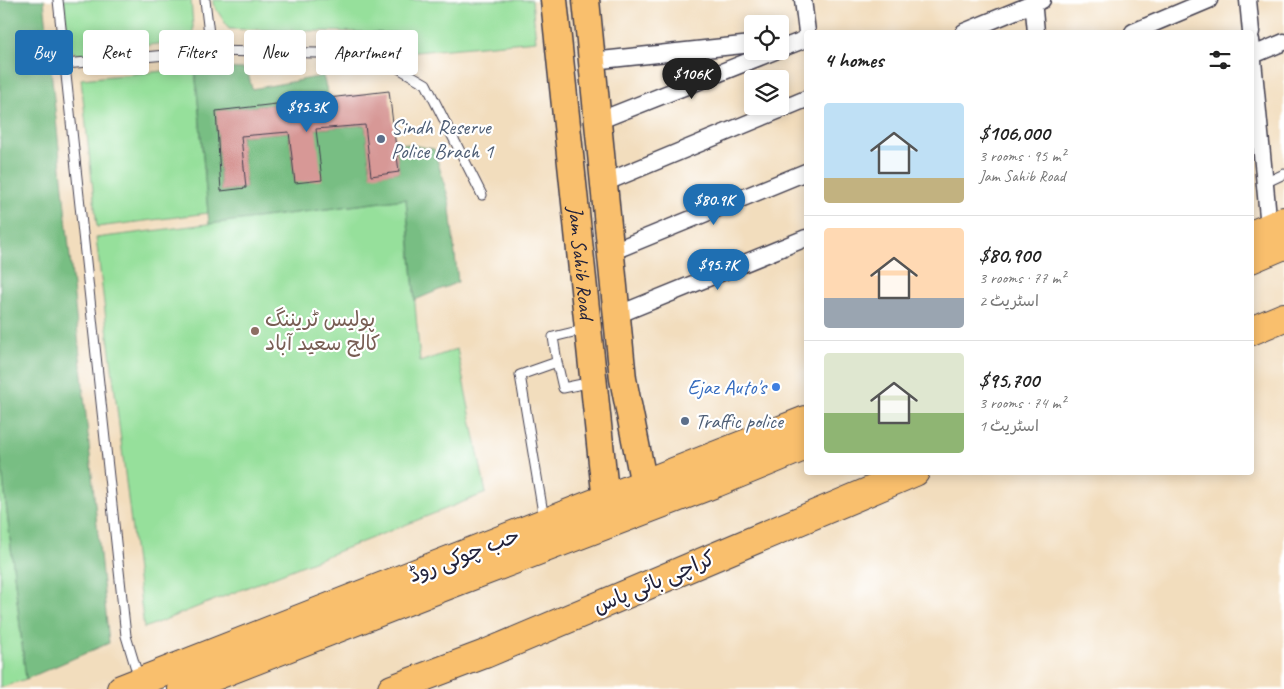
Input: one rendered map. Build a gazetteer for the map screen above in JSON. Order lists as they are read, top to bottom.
{
  "streets": {
    "highway": ["حب چوکی روڈ", "کراچی بائی پاس"],
    "main road": ["Jam Sahib Road"]
  },
  "crossings": [
    ["Jam Sahib Road", "حب چوکی روڈ"]
  ],
  "places": [
    "Sindh Reserve Police Brach 1",
    "پولیس ٹریننگ کالج سعید آباد",
    "Ejaz Auto's",
    "Traffic police"
  ],
  "page": {
    "chip": [
      "Buy",
      "Rent",
      "Filters",
      "New",
      "Apartment"
    ],
    "heading": "4 homes",
    "price": [
      "$106K",
      "$95.3K",
      "$80.9K",
      "$95.7K"
    ],
    "list": [
      {
        "name": "$106,000",
        "note": "3 rooms · 95 m² · Jam Sahib Road"
      },
      {
        "name": "$80,900",
        "note": "3 rooms · 77 m² · اسٹریٹ 2"
      },
      {
        "name": "$95,700",
        "note": "3 rooms · 74 m² · اسٹریٹ 1"
      }
    ]
  }
}
